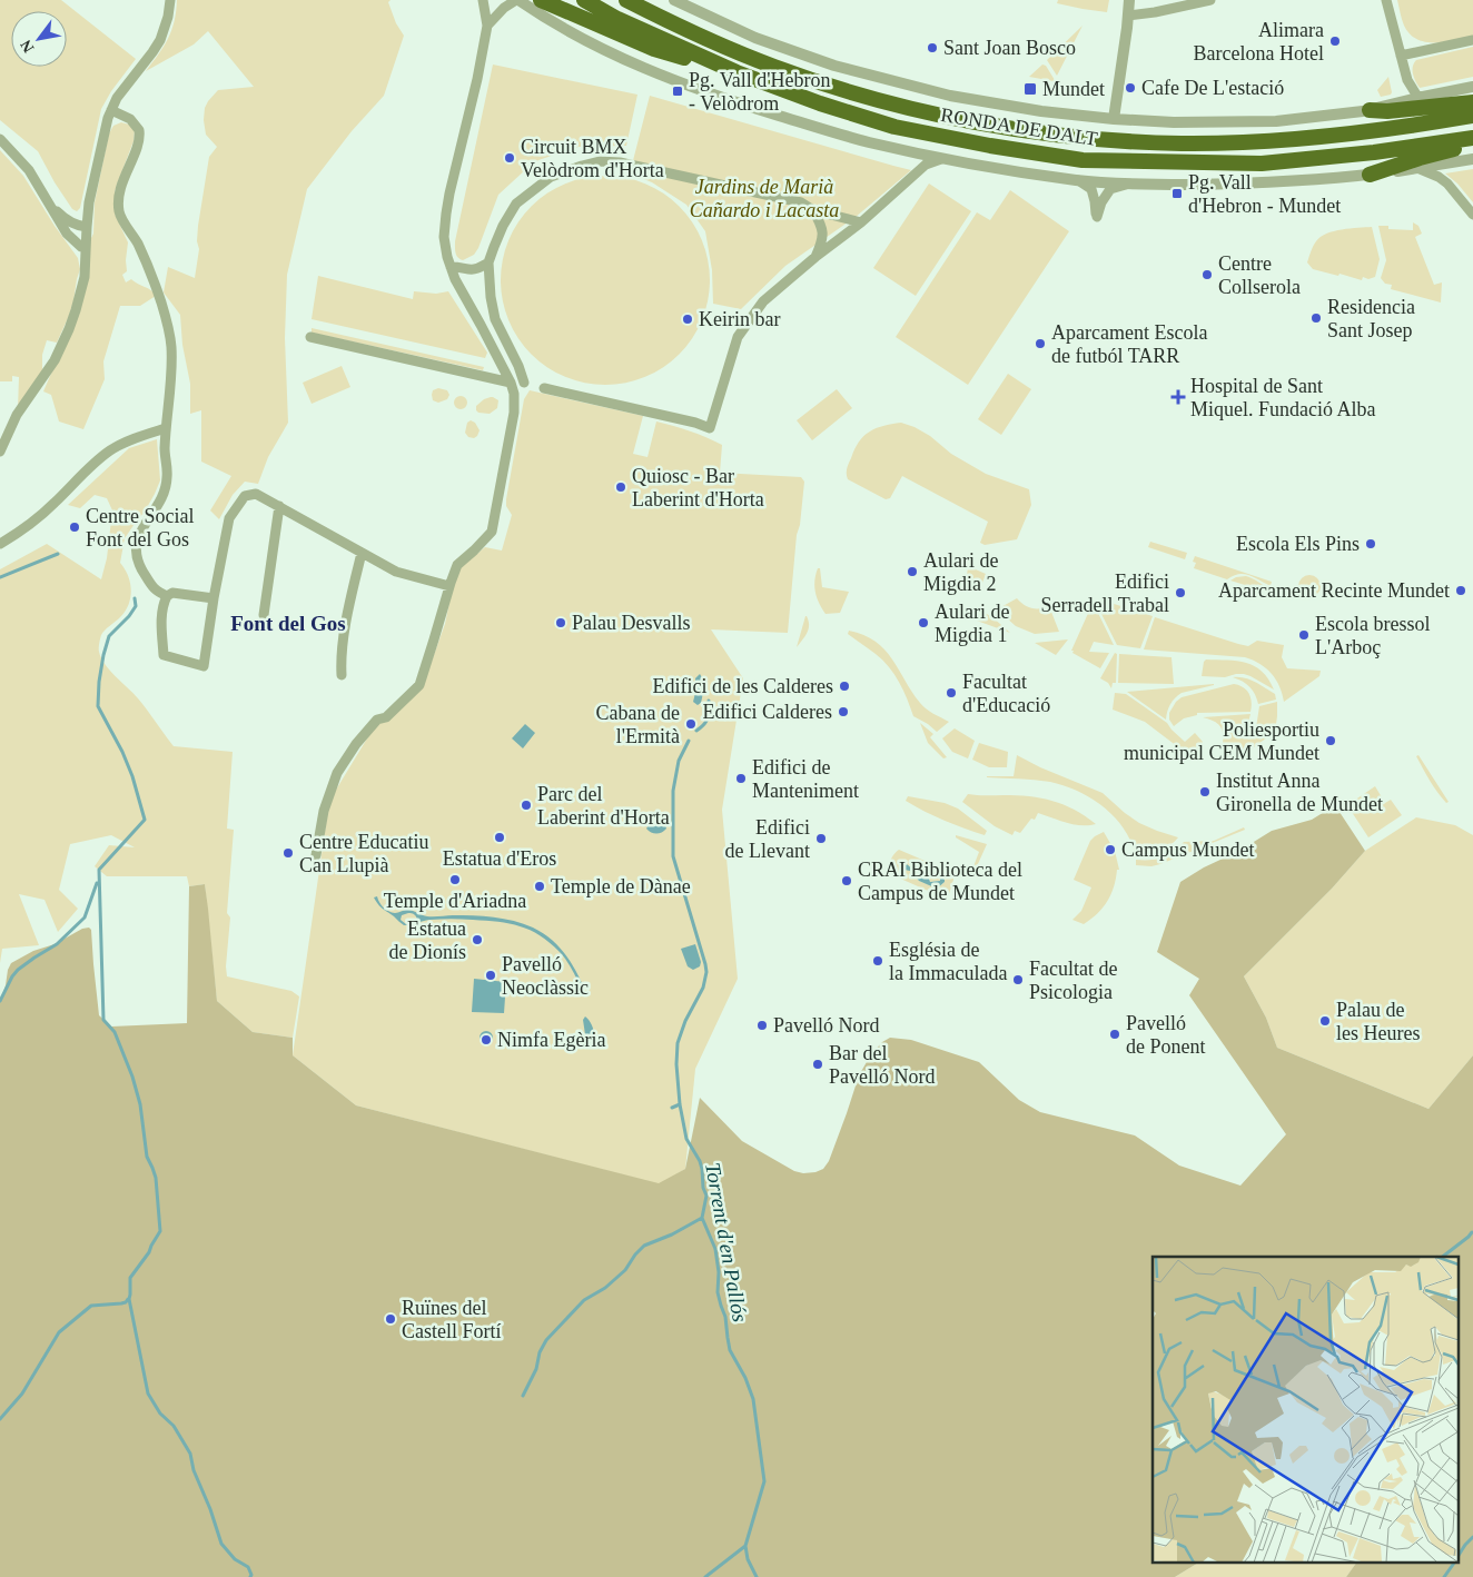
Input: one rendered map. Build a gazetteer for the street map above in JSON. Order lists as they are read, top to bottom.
{
  "streets": {
    "highway": ["RONDA DE DALT"]
  },
  "districts": ["Font del Gos"],
  "water": ["Torrent d'en Pallós"],
  "parks": ["Jardins de Marià Cañardo i Lacasta"],
  "places": {
    "other": [
      "Alimara Barcelona Hotel",
      "Sant Joan Bosco",
      "Cafe De L'estació",
      "Circuit BMX Velòdrom d'Horta",
      "Centre Collserola",
      "Residencia Sant Josep",
      "Keirin bar",
      "Aparcament Escola de futból TARR",
      "Quiosc - Bar Laberint d'Horta",
      "Centre Social Font del Gos",
      "Escola Els Pins",
      "Aulari de Migdia 2",
      "Aparcament Recinte Mundet",
      "Edifici Serradell Trabal",
      "Palau Desvalls",
      "Aulari de Migdia 1",
      "Escola bressol L'Arboç",
      "Edifici de les Calderes",
      "Facultat d'Educació",
      "Edifici Calderes",
      "Cabana de l'Ermità",
      "Poliesportiu municipal CEM Mundet",
      "Edifici de Manteniment",
      "Institut Anna Gironella de Mundet",
      "Parc del Laberint d'Horta",
      "Estatua d'Eros",
      "Edifici de Llevant",
      "Campus Mundet",
      "Centre Educatiu Can Llupià",
      "Temple d'Ariadna",
      "CRAI Biblioteca del Campus de Mundet",
      "Temple de Dànae",
      "Estatua de Dionís",
      "Església de la Immaculada",
      "Pavelló Neoclàssic",
      "Facultat de Psicologia",
      "Palau de les Heures",
      "Pavelló Nord",
      "Pavelló de Ponent",
      "Nimfa Egèria",
      "Bar del Pavelló Nord",
      "Ruïnes del Castell Fortí"
    ],
    "transit": ["Mundet", "Pg. Vall d'Hebron - Velòdrom", "Pg. Vall d'Hebron - Mundet"],
    "health": ["Hospital de Sant Miquel. Fundació Alba"]
  },
  "north": "bottom left"
}
